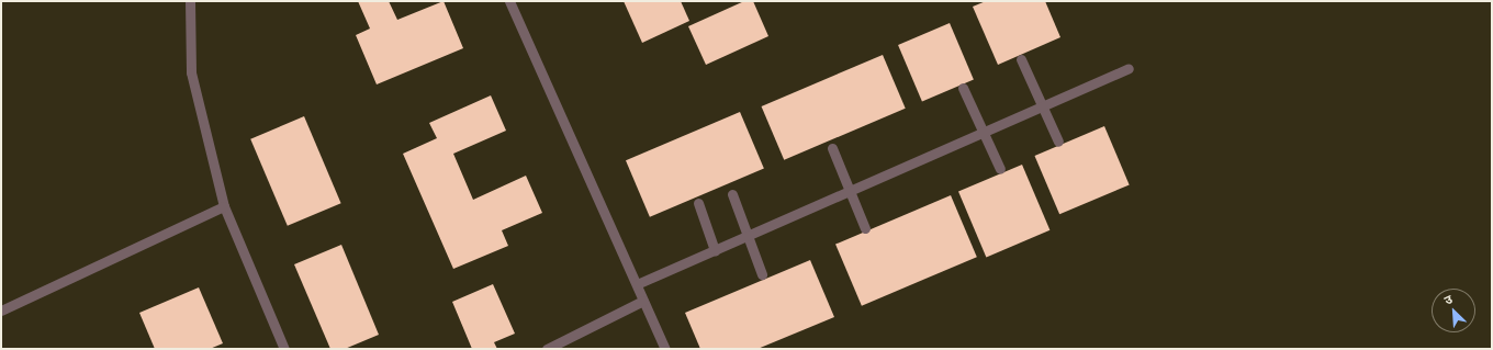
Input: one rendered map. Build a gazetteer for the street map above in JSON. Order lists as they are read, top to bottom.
{
  "north": "top left"
}
